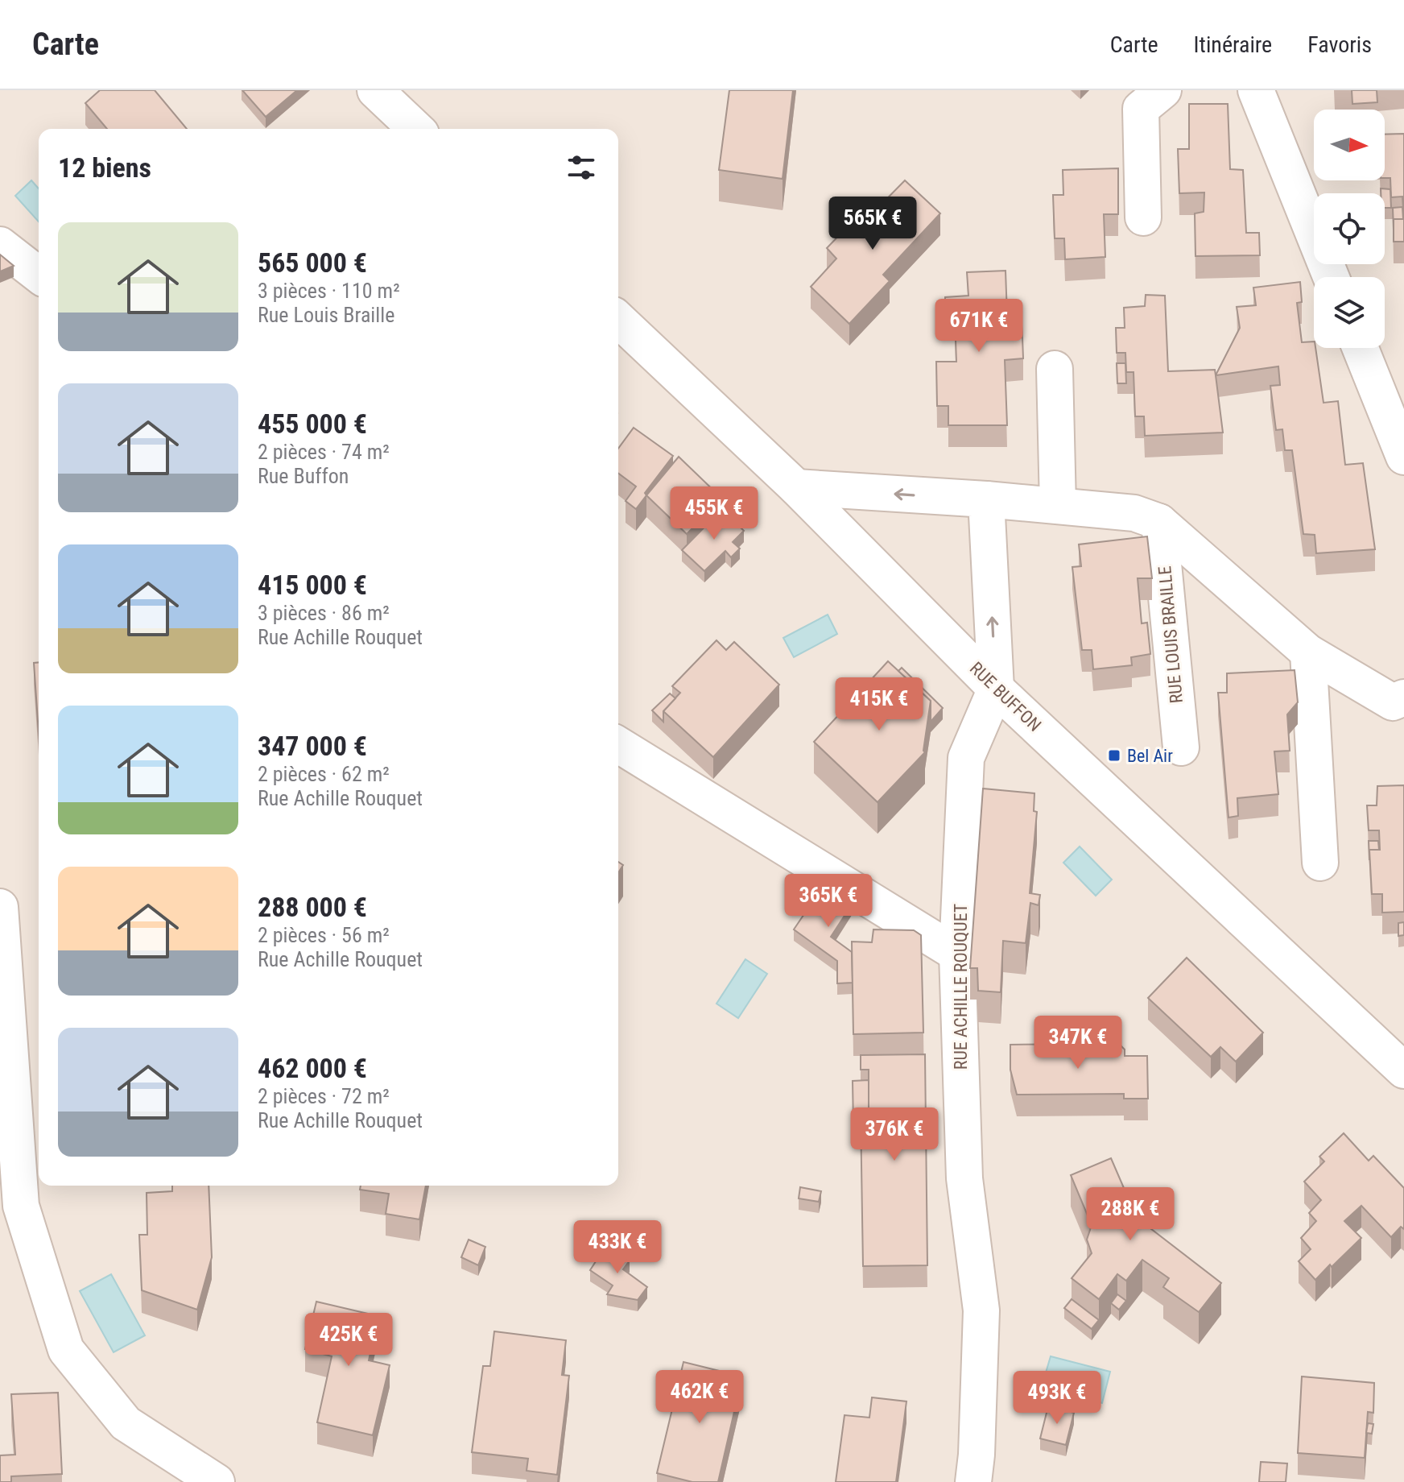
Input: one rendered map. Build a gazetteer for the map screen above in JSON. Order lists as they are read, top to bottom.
{
  "streets": {
    "street": ["RUE LOUIS BRAILLE", "RUE BUFFON", "RUE ACHILLE ROUQUET"]
  },
  "crossings": [
    ["RUE LOUIS BRAILLE", "RUE BUFFON"],
    ["RUE BUFFON", "RUE ACHILLE ROUQUET"]
  ],
  "places": {
    "transit": ["Bel Air"]
  },
  "north": "right",
  "page": {
    "header": "Carte",
    "nav": ["Carte", "Itinéraire", "Favoris"],
    "heading": "12 biens",
    "price": [
      "565K €",
      "671K €",
      "455K €",
      "415K €",
      "365K €",
      "347K €",
      "376K €",
      "288K €",
      "433K €",
      "425K €",
      "462K €",
      "493K €"
    ],
    "list": [
      {
        "name": "565 000 €",
        "note": "3 pièces · 110 m² · Rue Louis Braille"
      },
      {
        "name": "455 000 €",
        "note": "2 pièces · 74 m² · Rue Buffon"
      },
      {
        "name": "415 000 €",
        "note": "3 pièces · 86 m² · Rue Achille Rouquet"
      },
      {
        "name": "347 000 €",
        "note": "2 pièces · 62 m² · Rue Achille Rouquet"
      },
      {
        "name": "288 000 €",
        "note": "2 pièces · 56 m² · Rue Achille Rouquet"
      },
      {
        "name": "462 000 €",
        "note": "2 pièces · 72 m² · Rue Achille Rouquet"
      }
    ]
  }
}
